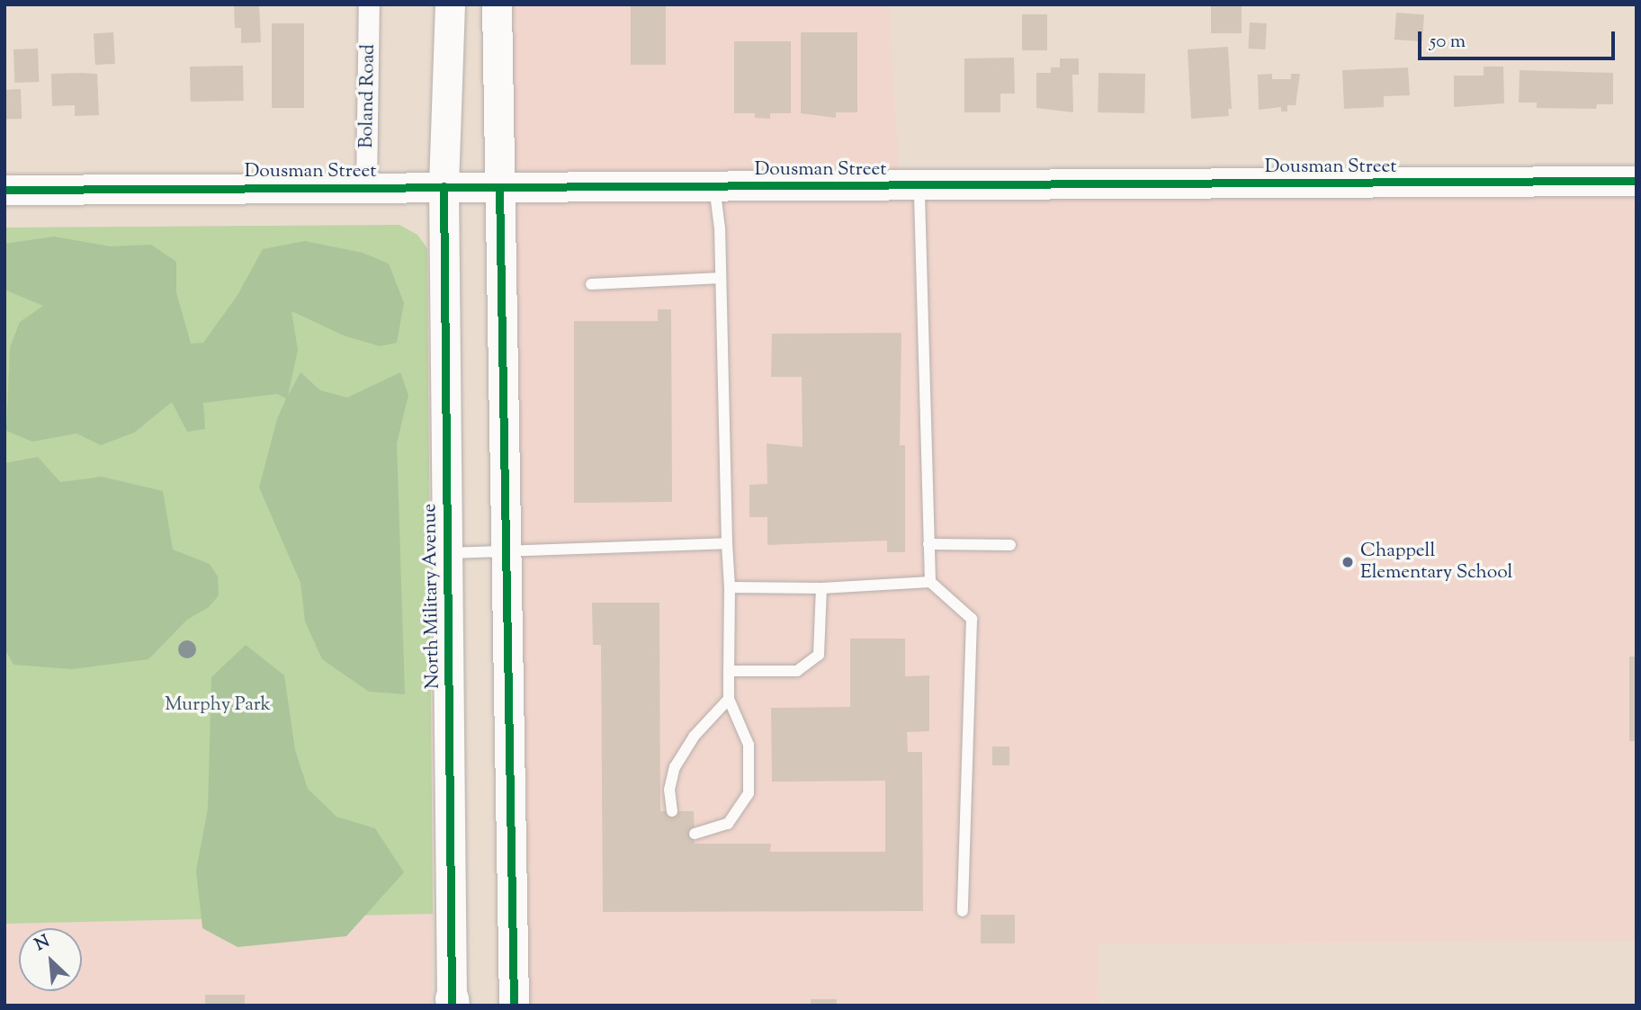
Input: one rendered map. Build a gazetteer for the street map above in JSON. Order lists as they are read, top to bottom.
{
  "streets": {
    "main road": ["Dousman Street", "North Military Avenue"],
    "street": ["Boland Road"]
  },
  "crossings": [
    ["Boland Road", "Dousman Street"],
    ["Dousman Street", "North Military Avenue"]
  ],
  "parks": ["Murphy Park"],
  "places": ["Chappell Elementary School"],
  "scale_bar": "50 m",
  "north": "top left"
}
